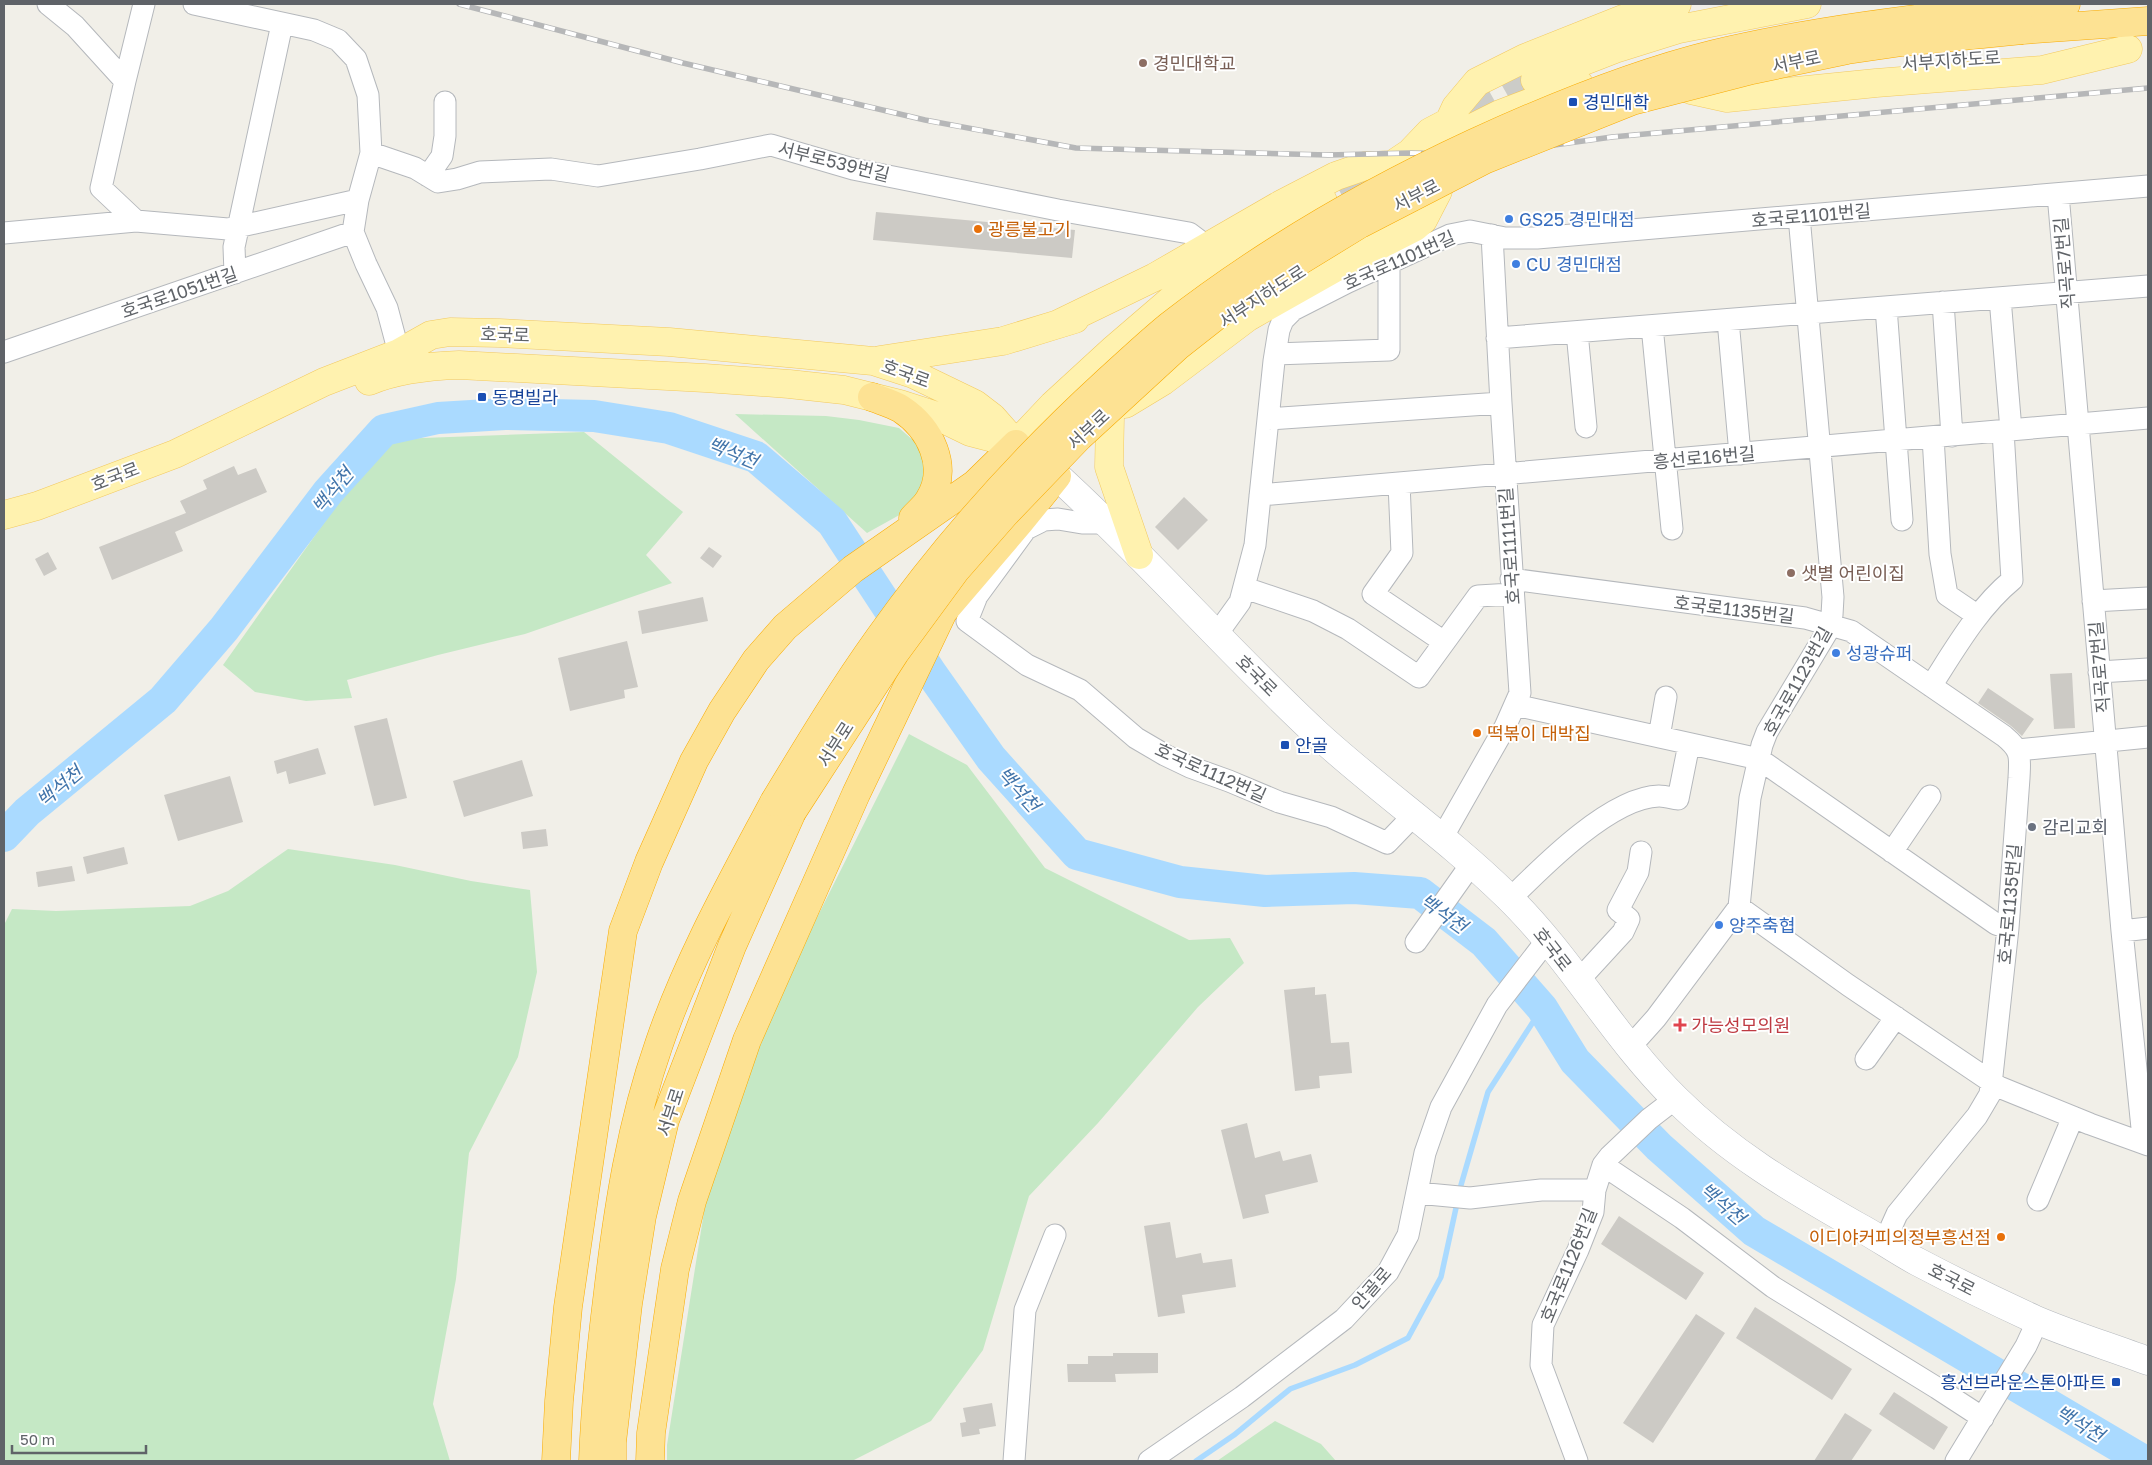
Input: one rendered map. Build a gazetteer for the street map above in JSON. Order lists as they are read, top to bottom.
{
  "streets": {
    "highway": ["서부로"],
    "main road": ["서부지하도로", "호국로"],
    "street": [
      "서부로539번길",
      "호국로1101번길",
      "직곡로7번길",
      "호국로1051번길",
      "흥선로16번길",
      "호국로1111번길",
      "호국로1135번길",
      "호국로1123번길",
      "호국로1112번길",
      "호국로1126번길",
      "안골로"
    ]
  },
  "crossings": [
    ["서부로", "호국로"],
    ["호국로1101번길", "직곡로7번길"],
    ["호국로1101번길", "호국로"],
    ["호국로1101번길", "흥선로16번길"],
    ["호국로1101번길", "호국로1111번길"],
    ["호국로1101번길", "호국로1123번길"],
    ["직곡로7번길", "흥선로16번길"],
    ["호국로", "호국로1111번길"],
    ["호국로", "호국로1135번길"],
    ["호국로", "호국로1112번길"],
    ["호국로", "안골로"],
    ["흥선로16번길", "호국로1111번길"],
    ["흥선로16번길", "호국로1123번길"],
    ["호국로1111번길", "호국로1135번길"],
    ["호국로1135번길", "호국로1123번길"]
  ],
  "water": ["백석천"],
  "places": {
    "other": [
      "경민대학교",
      "GS25 경민대점",
      "광릉불고기",
      "CU 경민대점",
      "샛별 어린이집",
      "성광슈퍼",
      "떡볶이 대박집",
      "감리교회",
      "양주축협",
      "이디야커피의정부흥선점"
    ],
    "transit": [
      "경민대학",
      "동명빌라",
      "안골",
      "흥선브라운스톤아파트"
    ],
    "health": ["가능성모의원"]
  },
  "scale_bar": "50 m"
}
